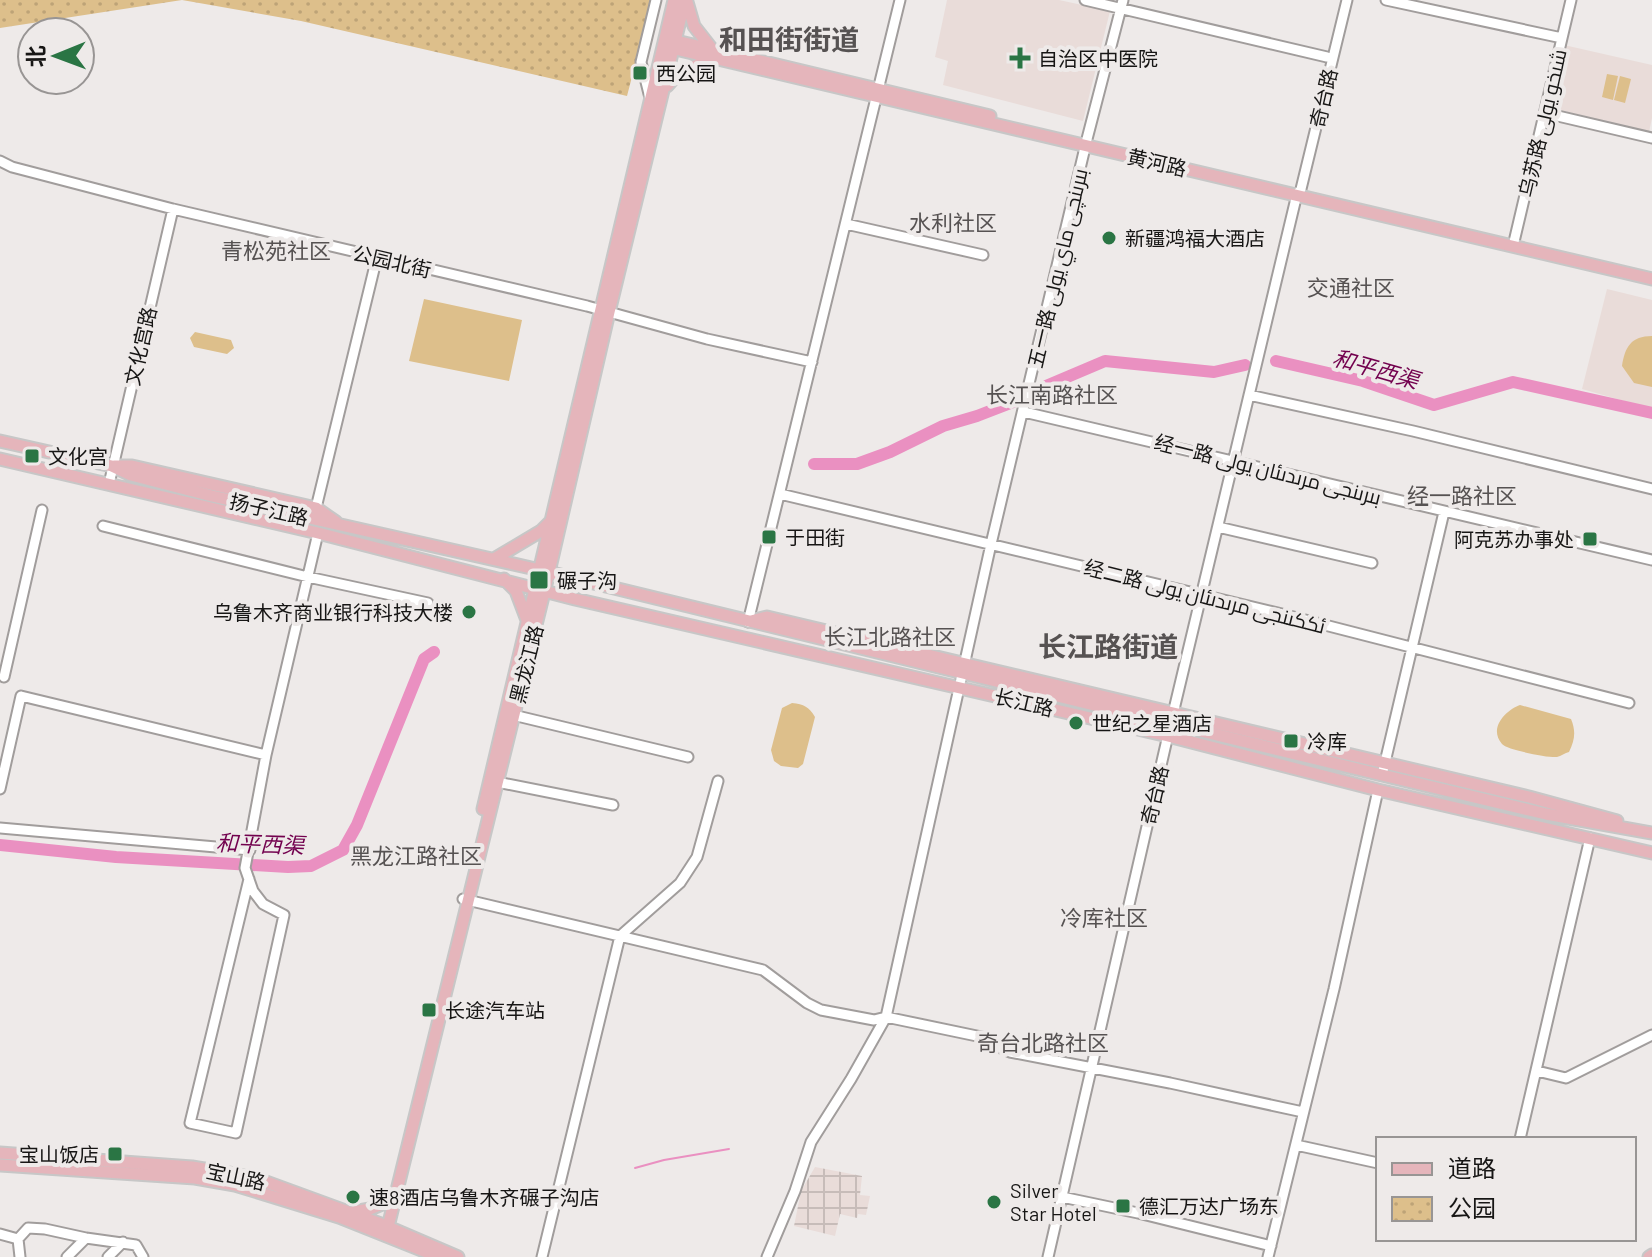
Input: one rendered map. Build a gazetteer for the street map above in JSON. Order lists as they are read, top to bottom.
{
  "streets": {
    "main road": [
      "黄河路",
      "扬子江路",
      "黑龙江路",
      "长江路",
      "宝山路"
    ],
    "street": [
      "奇台路",
      "乌苏路 شىخو يولى",
      "公园北街",
      "五一路 بىرىنچى ماي يولى",
      "文化宫路",
      "经一路 بىرىنجى مرىدىئان يولى",
      "经二路 ئككىنجى مرىدىئان يولى"
    ]
  },
  "crossings": [
    ["奇台路", "黄河路"],
    ["奇台路", "经一路 بىرىنجى مرىدىئان يولى"],
    ["奇台路", "经二路 ئككىنجى مرىدىئان يولى"],
    ["奇台路", "长江路"],
    ["乌苏路 شىخو يولى", "黄河路"],
    ["黄河路", "五一路 بىرىنچى ماي يولى"],
    ["黄河路", "黑龙江路"],
    ["公园北街", "文化宫路"],
    ["公园北街", "黑龙江路"],
    ["五一路 بىرىنچى ماي يولى", "经一路 بىرىنجى مرىدىئان يولى"],
    ["五一路 بىرىنچى ماي يولى", "经二路 ئككىنجى مرىدىئان يولى"],
    ["五一路 بىرىنچى ماي يولى", "长江路"],
    ["文化宫路", "扬子江路"],
    ["扬子江路", "黑龙江路"],
    ["扬子江路", "长江路"],
    ["黑龙江路", "长江路"],
    ["黑龙江路", "宝山路"]
  ],
  "districts": [
    "和田街街道",
    "水利社区",
    "青松苑社区",
    "交通社区",
    "长江南路社区",
    "经一路社区",
    "长江北路社区",
    "长江路街道",
    "黑龙江路社区",
    "冷库社区",
    "奇台北路社区"
  ],
  "water": ["和平西渠"],
  "places": {
    "health": ["自治区中医院"],
    "transit": [
      "西公园",
      "文化宫",
      "于田街",
      "阿克苏办事处",
      "碾子沟",
      "冷库",
      "长途汽车站",
      "宝山饭店",
      "德汇万达广场东"
    ],
    "other": [
      "新疆鸿福大酒店",
      "乌鲁木齐商业银行科技大楼",
      "世纪之星酒店",
      "速8酒店乌鲁木齐碾子沟店",
      "Silver Star Hotel"
    ]
  },
  "legend": ["道路", "公园"],
  "north": "left"
}
